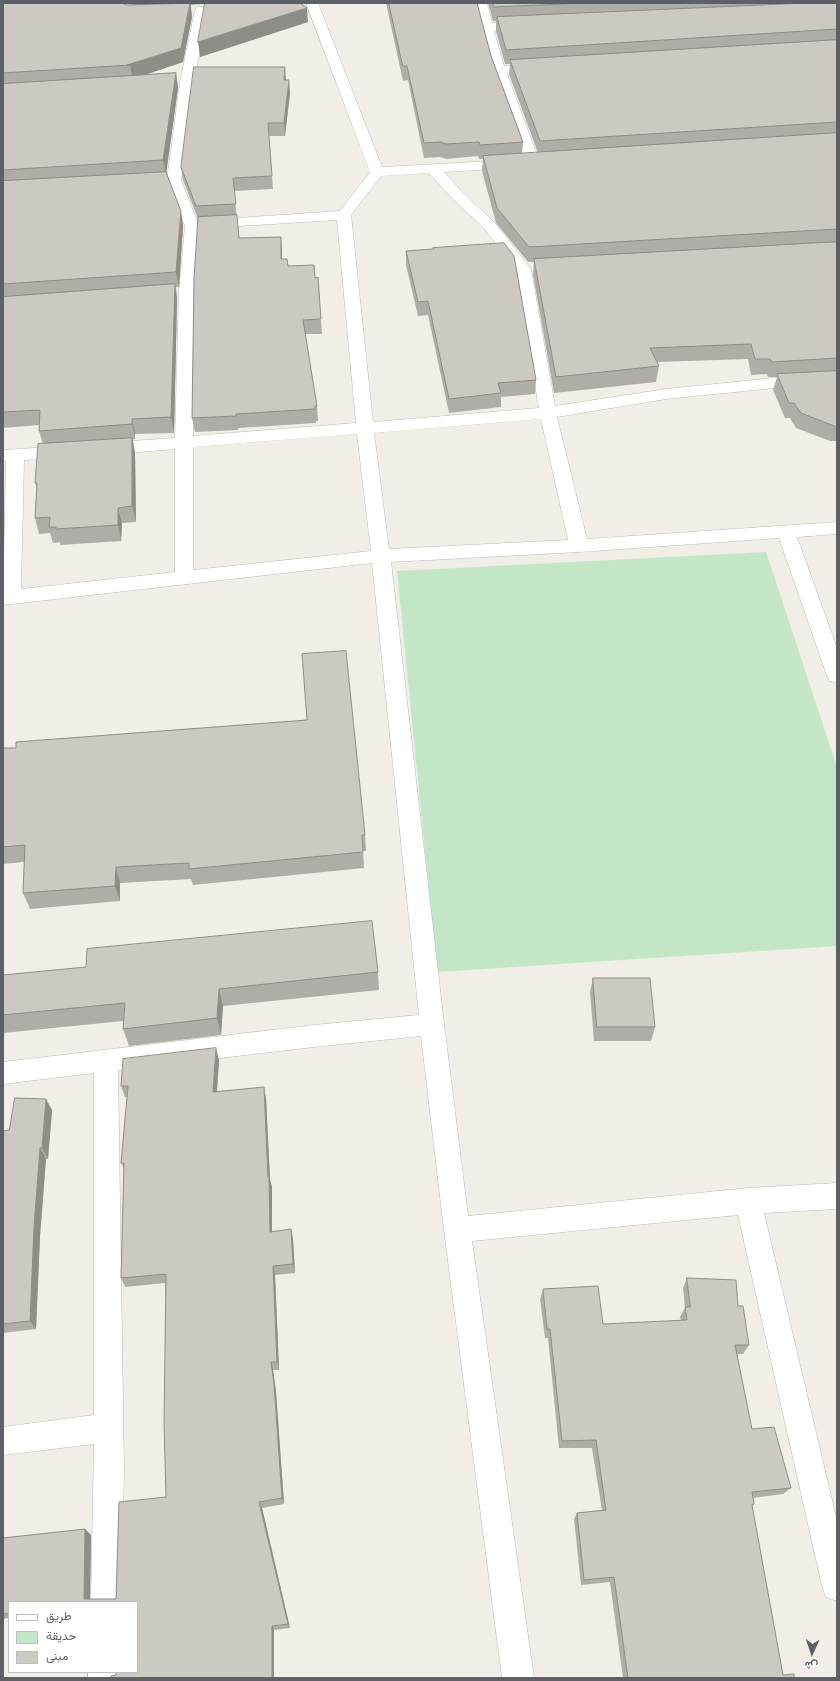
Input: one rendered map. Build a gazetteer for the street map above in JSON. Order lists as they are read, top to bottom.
{
  "legend": ["طريق", "حديقة", "مبنى"],
  "north": "bottom"
}
